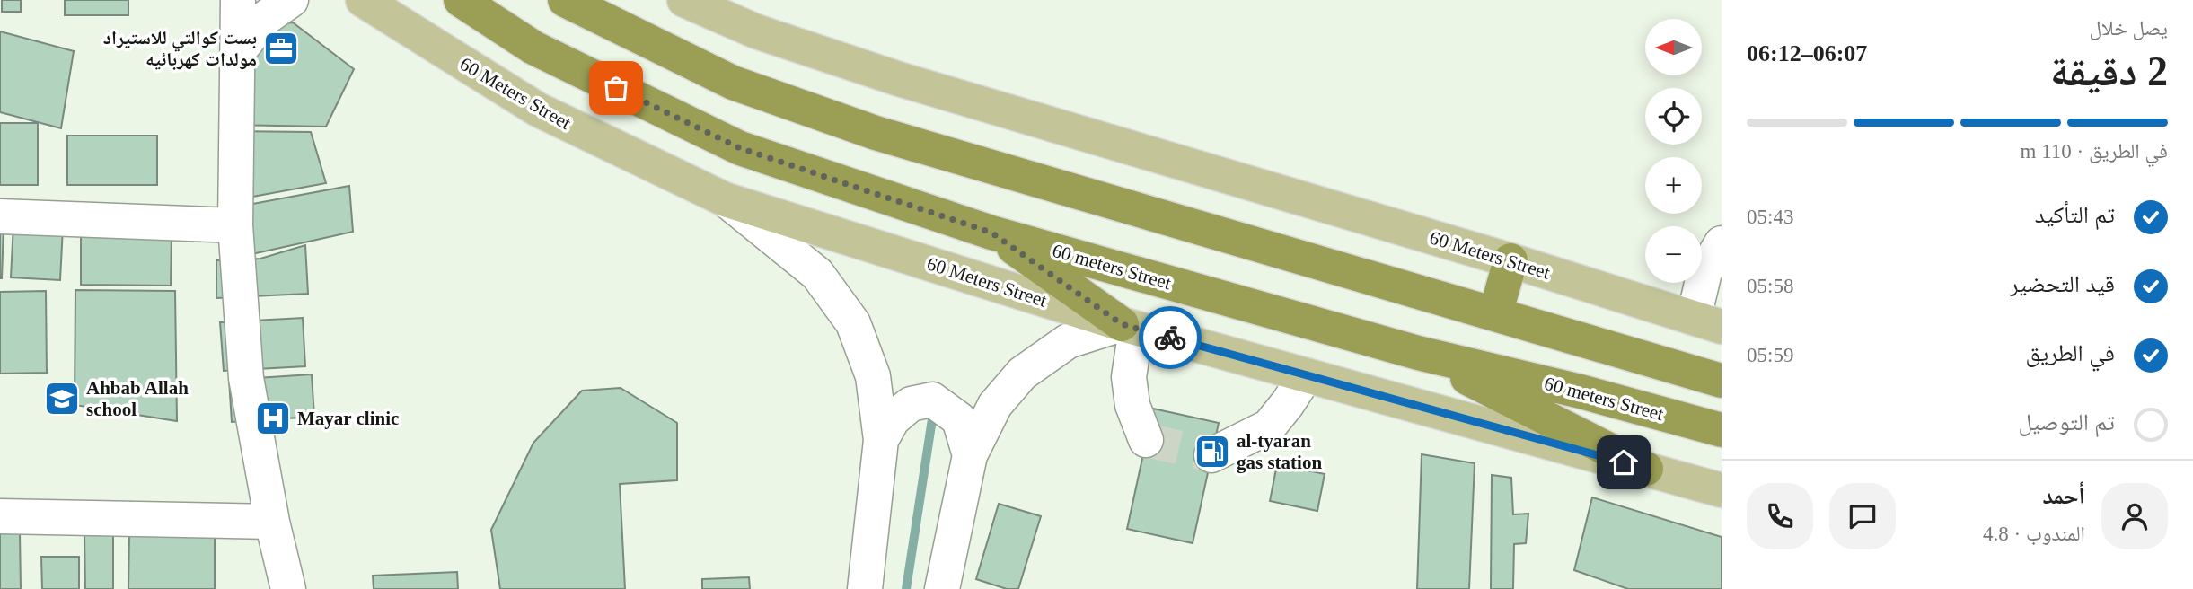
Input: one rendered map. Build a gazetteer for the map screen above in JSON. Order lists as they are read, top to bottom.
{
  "streets": {
    "highway": ["60 meters Street"],
    "main road": ["60 Meters Street"]
  },
  "places": {
    "office": ["بست كوالتي للاستيراد مولدات كهربائيه"],
    "school or university": ["Ahbab Allah school"],
    "hospital": ["Mayar clinic"],
    "fuel station": ["al-tyaran gas station"]
  },
  "north": "left",
  "page": {
    "heading": ["2 دقيقة", "يصل خلال", "06:07–06:12"],
    "panel": ["أحمد", "المندوب · 4.8"],
    "map_buttons": ["+", "−"],
    "bar": "في الطريق · 110 m",
    "list": [
      ["تم التأكيد", "05:43"],
      ["قيد التحضير", "05:58"],
      ["في الطريق", "05:59"],
      "تم التوصيل"
    ]
  }
}
